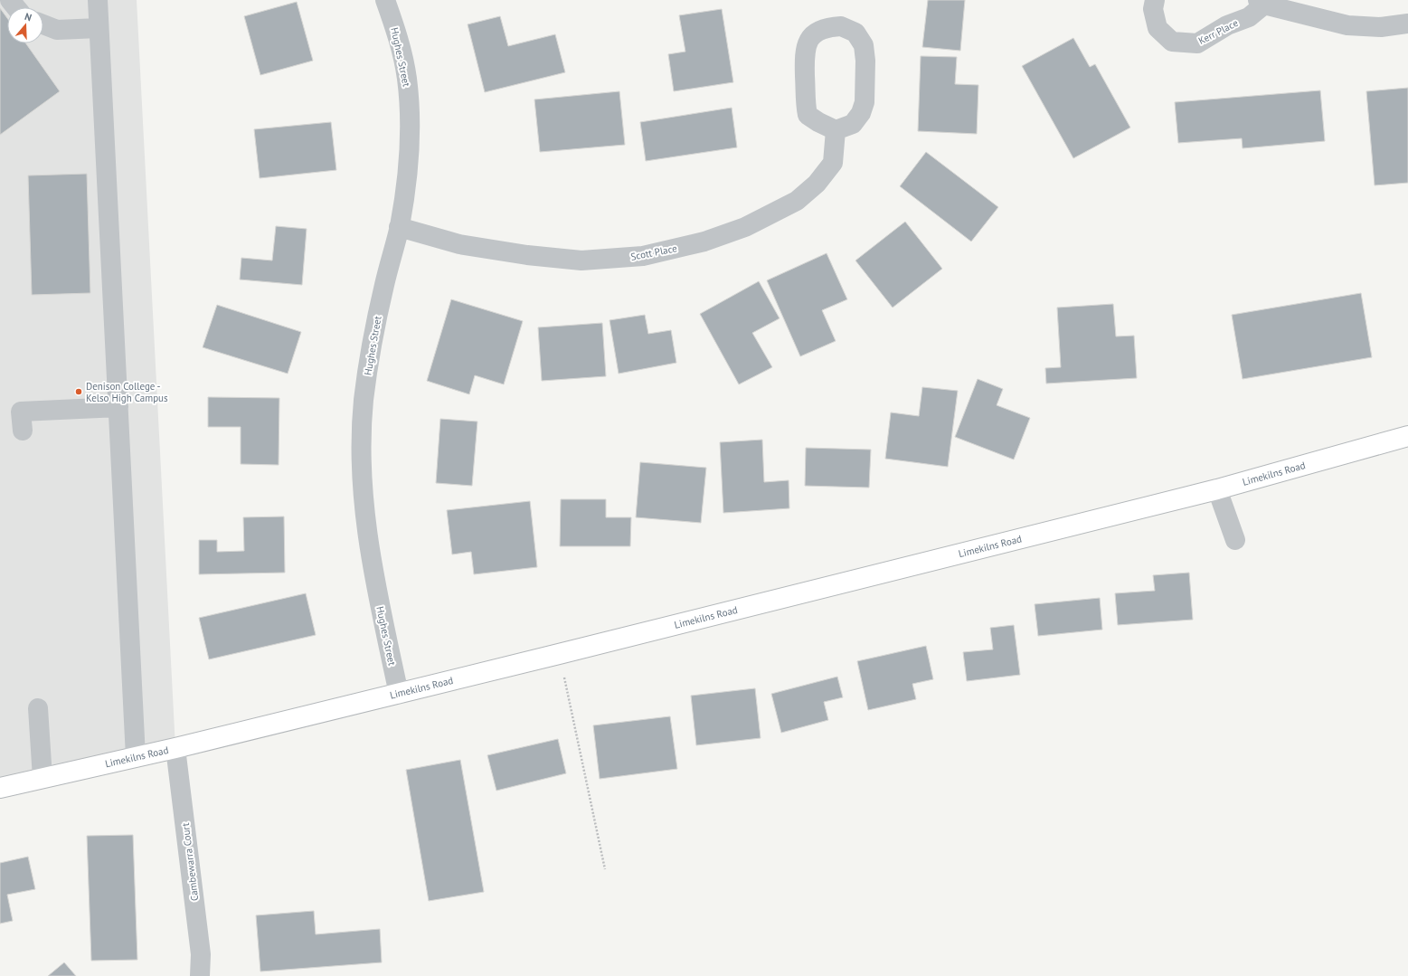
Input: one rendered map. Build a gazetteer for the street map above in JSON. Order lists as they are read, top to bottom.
{
  "streets": {
    "main road": ["Limekilns Road"],
    "street": [
      "Kerr Place",
      "Hughes Street",
      "Scott Place",
      "Cambewarra Court"
    ]
  },
  "crossings": [
    ["Hughes Street", "Scott Place"],
    ["Hughes Street", "Limekilns Road"],
    ["Limekilns Road", "Cambewarra Court"]
  ],
  "places": ["Denison College - Kelso High Campus"],
  "north": "top"
}
